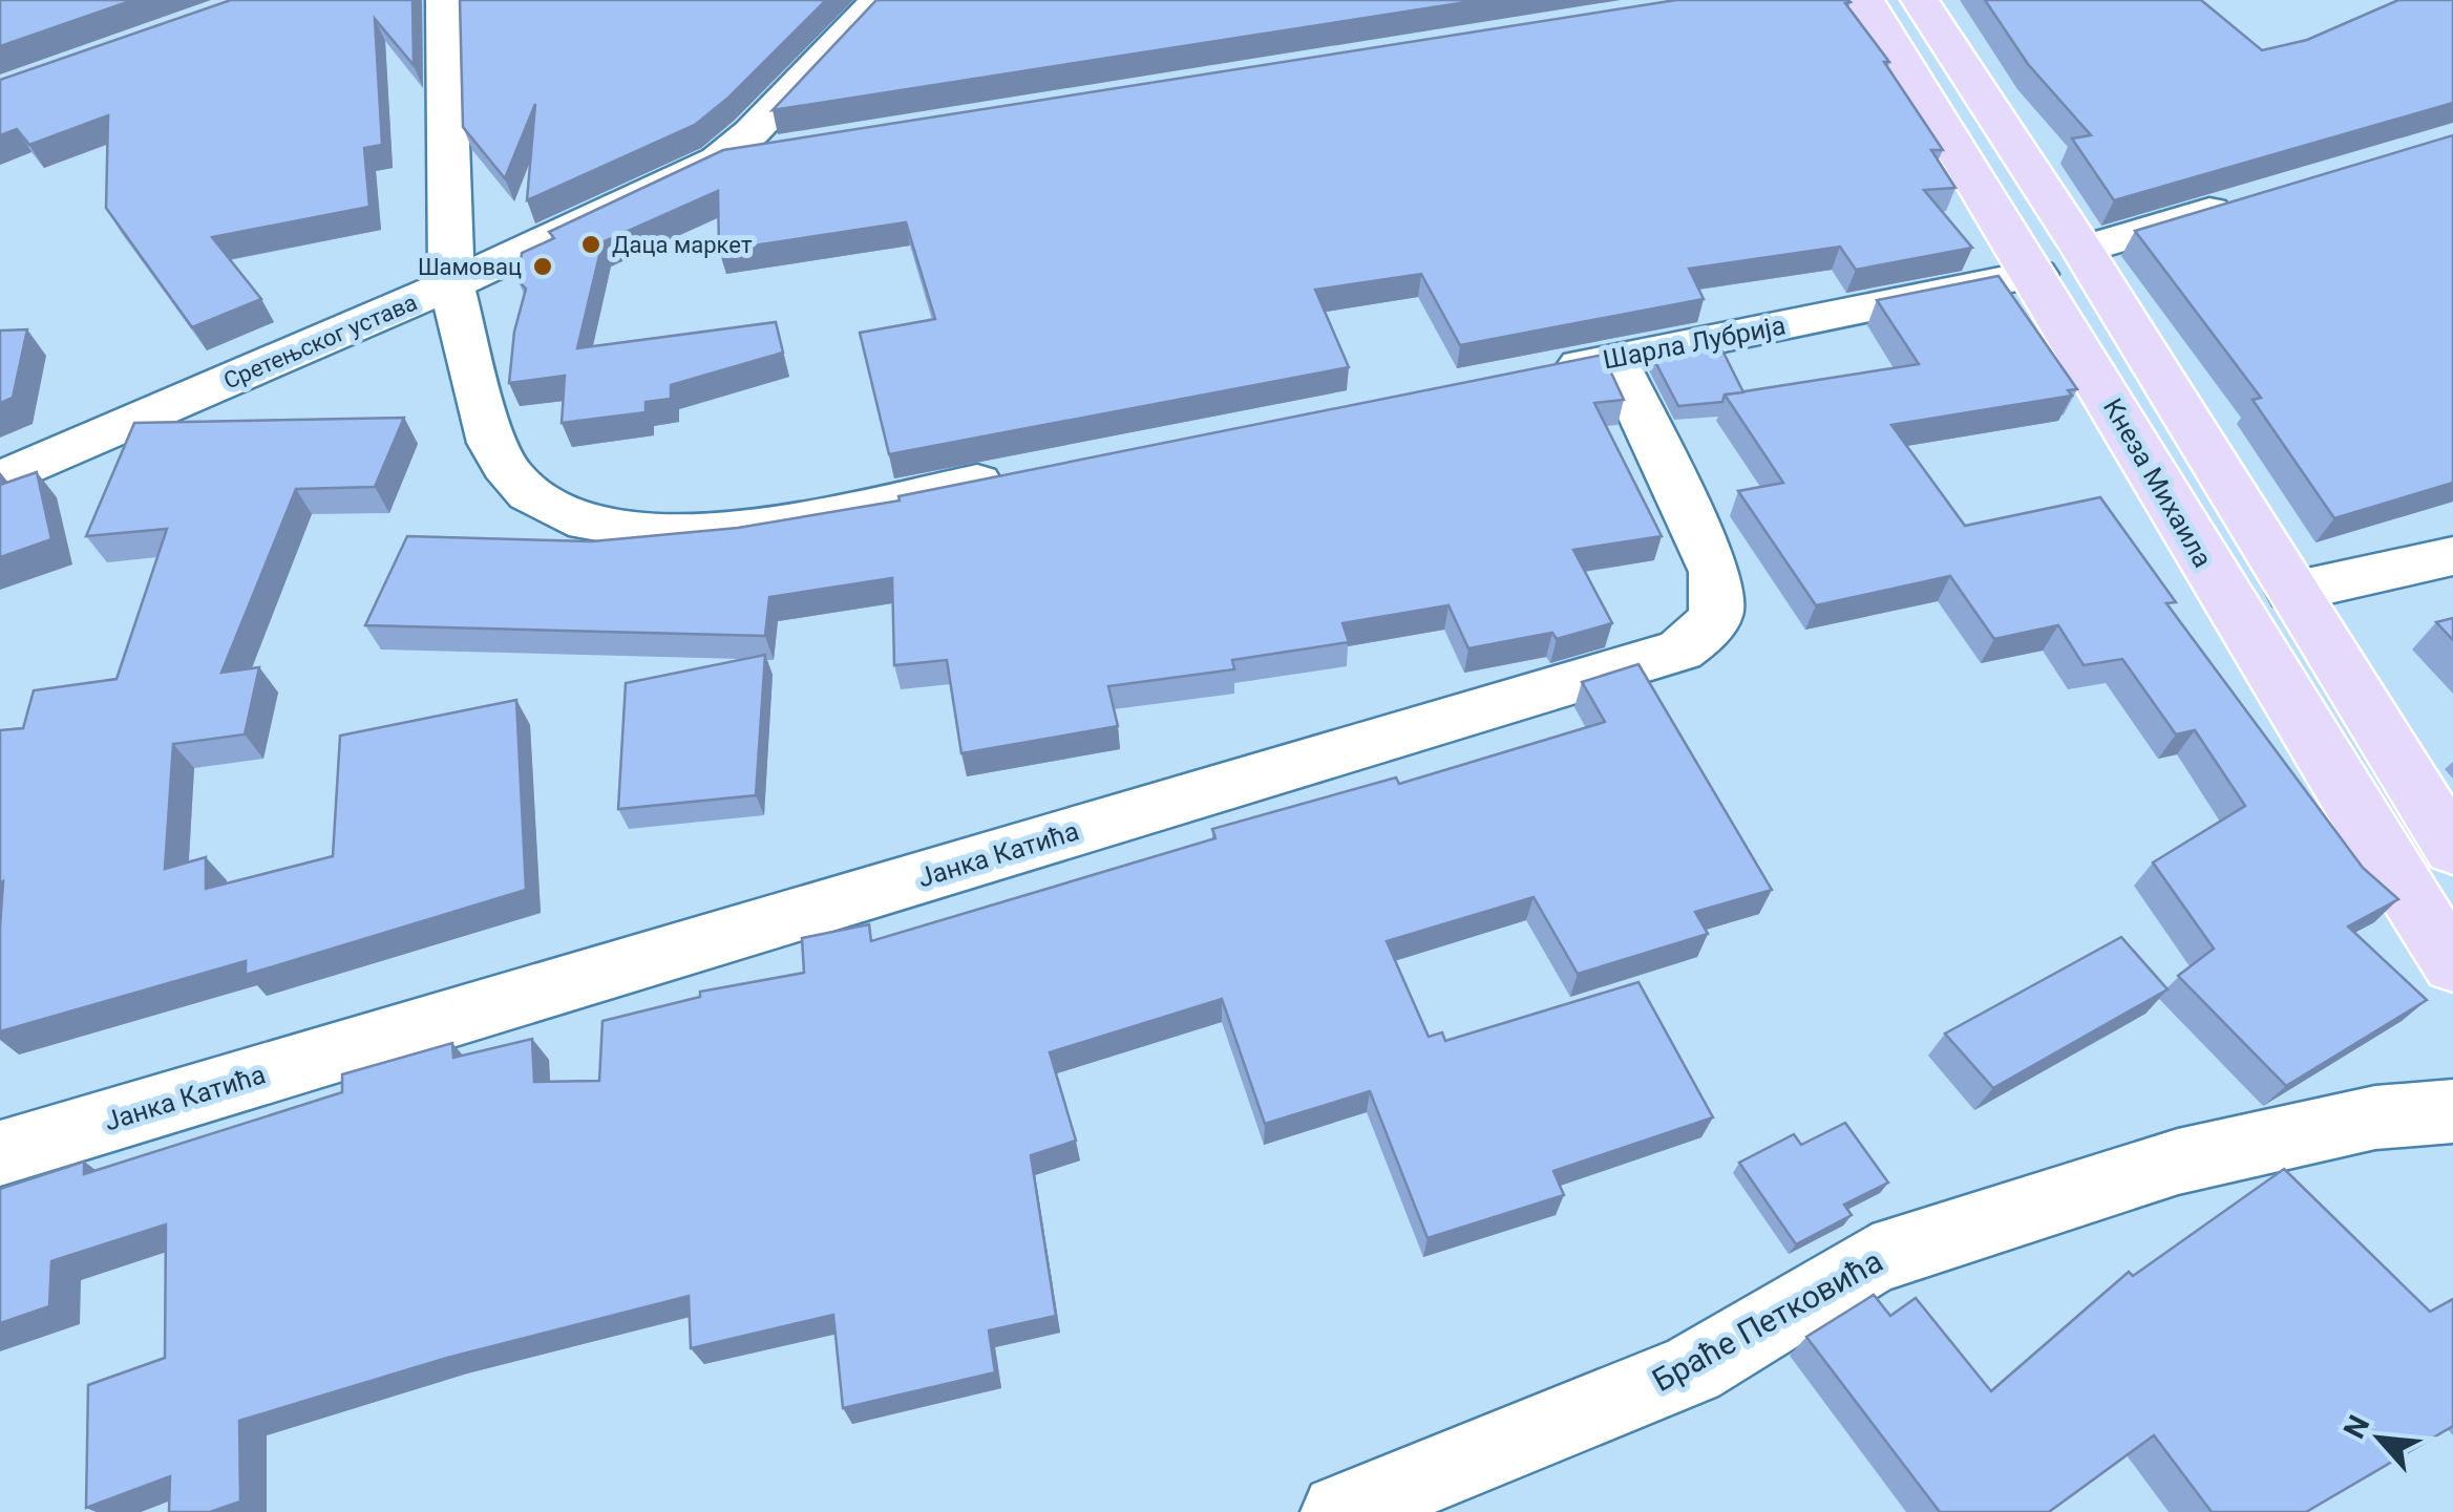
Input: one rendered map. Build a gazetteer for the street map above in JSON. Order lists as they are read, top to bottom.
{
  "streets": {
    "main road": ["Кнеза Михаила"],
    "street": [
      "Сретењског устава",
      "Шарла Лубрија",
      "Јанка Катића",
      "Браће Петковића"
    ]
  },
  "crossings": [
    ["Шарла Лубрија", "Кнеза Михаила"],
    ["Шарла Лубрија", "Јанка Катића"]
  ],
  "places": ["Даца маркет", "Шамовац"],
  "north": "top left"
}
